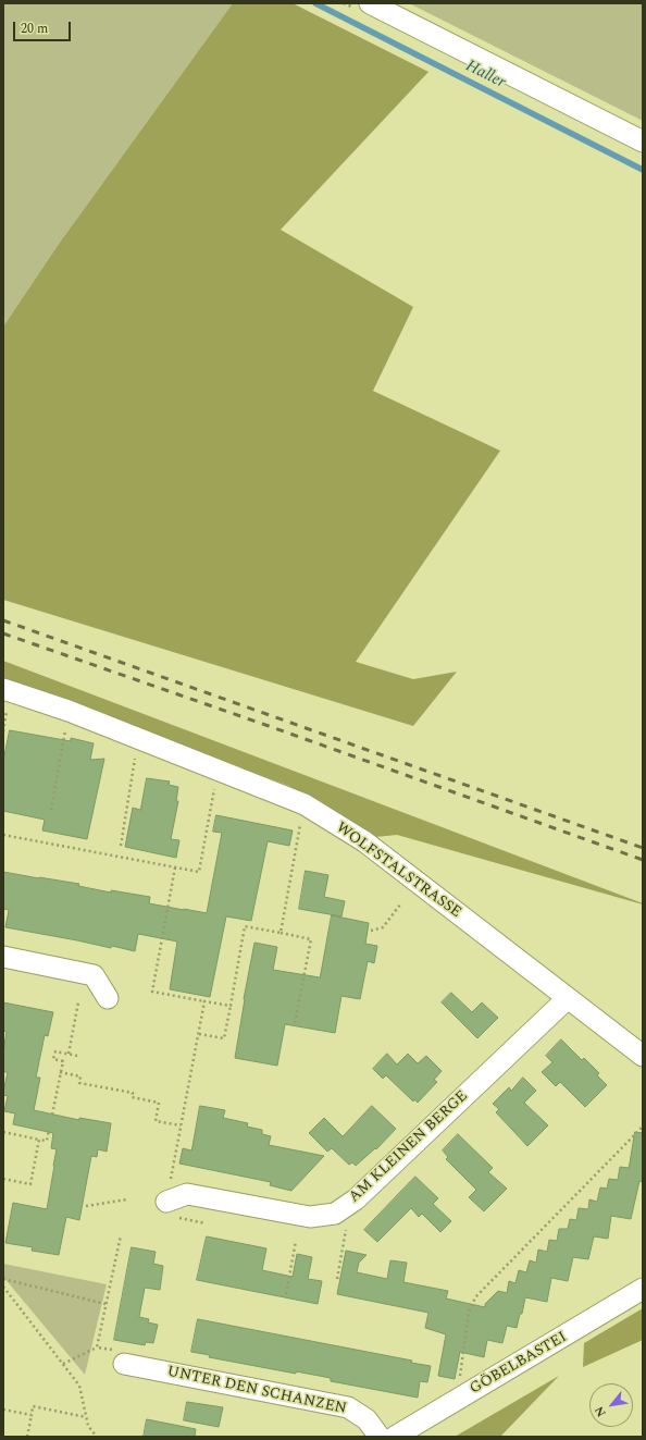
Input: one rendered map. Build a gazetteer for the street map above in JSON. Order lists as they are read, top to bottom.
{
  "streets": {
    "street": [
      "WOLFSTALSTRASSE",
      "AM KLEINEN BERGE",
      "GÖBELBASTEI",
      "UNTER DEN SCHANZEN"
    ]
  },
  "crossings": [
    ["WOLFSTALSTRASSE", "AM KLEINEN BERGE"]
  ],
  "water": ["Haller"],
  "scale_bar": "20 m",
  "north": "bottom left"
}
